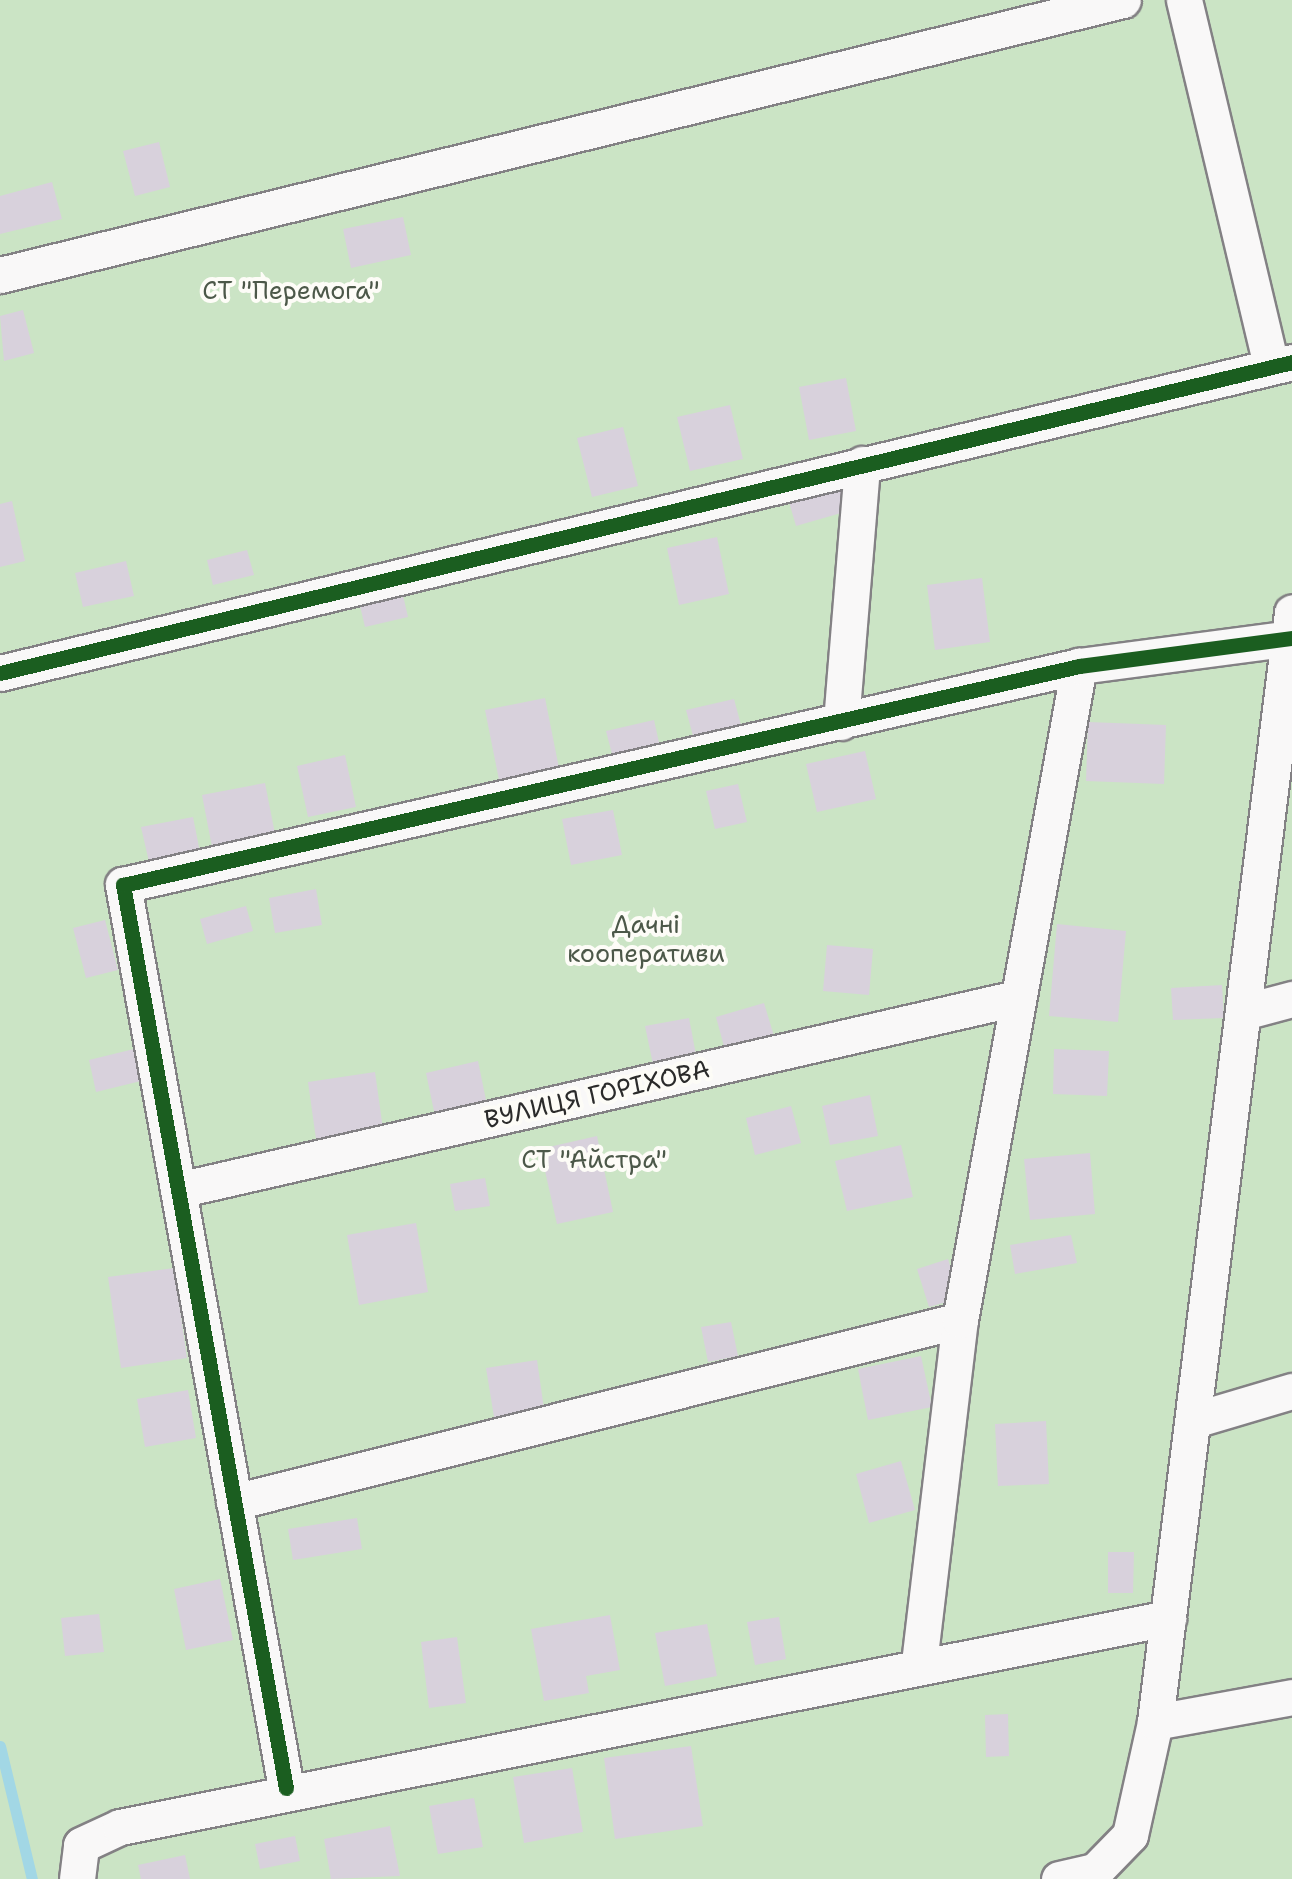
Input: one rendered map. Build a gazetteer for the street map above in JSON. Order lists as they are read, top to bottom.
{
  "streets": {
    "street": ["ВУЛИЦЯ ГОРІХОВА"]
  },
  "parks": ["СТ \"Перемога\"", "Дачні кооперативи", "СТ \"Айстра\""]
}
